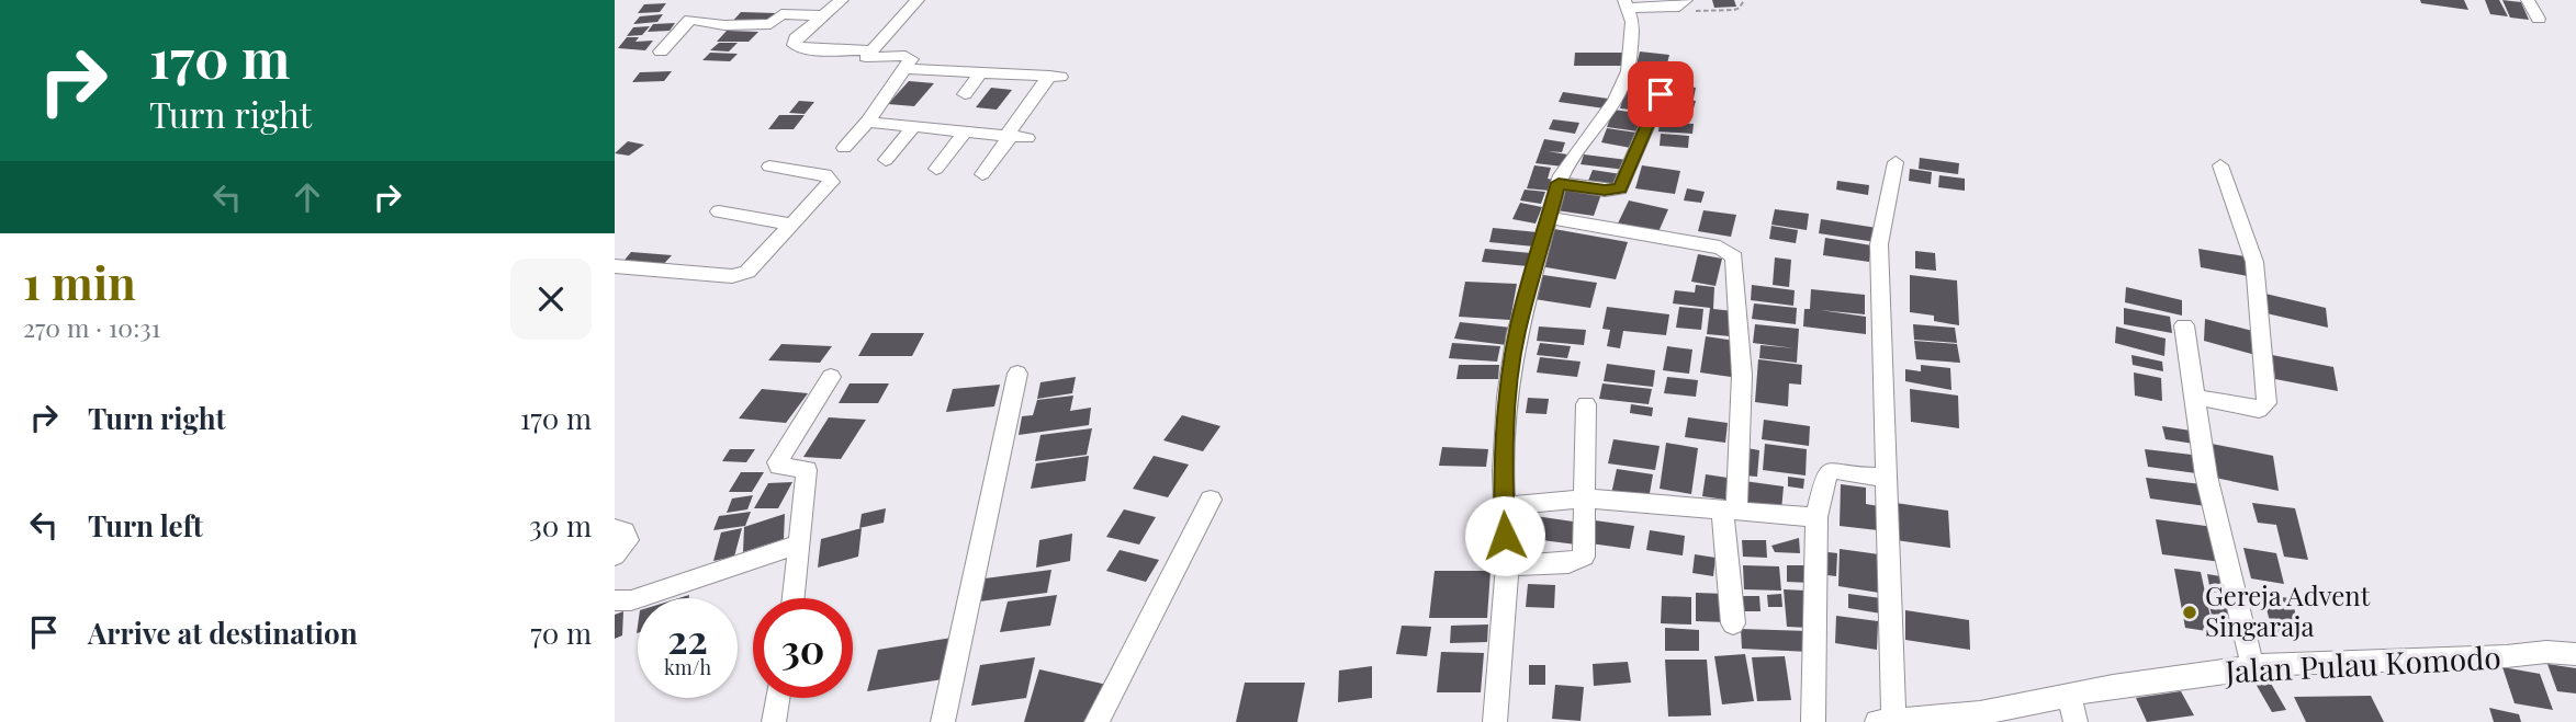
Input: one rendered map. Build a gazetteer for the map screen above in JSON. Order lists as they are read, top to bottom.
{
  "streets": {
    "street": ["Jalan Pulau Komodo"]
  },
  "places": ["Gereja Advent Singaraja"],
  "page": {
    "turn": ["170 m", "Turn right"],
    "heading": ["1 min", "270 m · 10:31"],
    "list": [
      {
        "name": "Turn right",
        "value": "170 m"
      },
      {
        "name": "Turn left",
        "value": "30 m"
      },
      {
        "name": "Arrive at destination",
        "value": "70 m"
      }
    ],
    "speed": "22 km/h",
    "limit": "30"
  }
}
